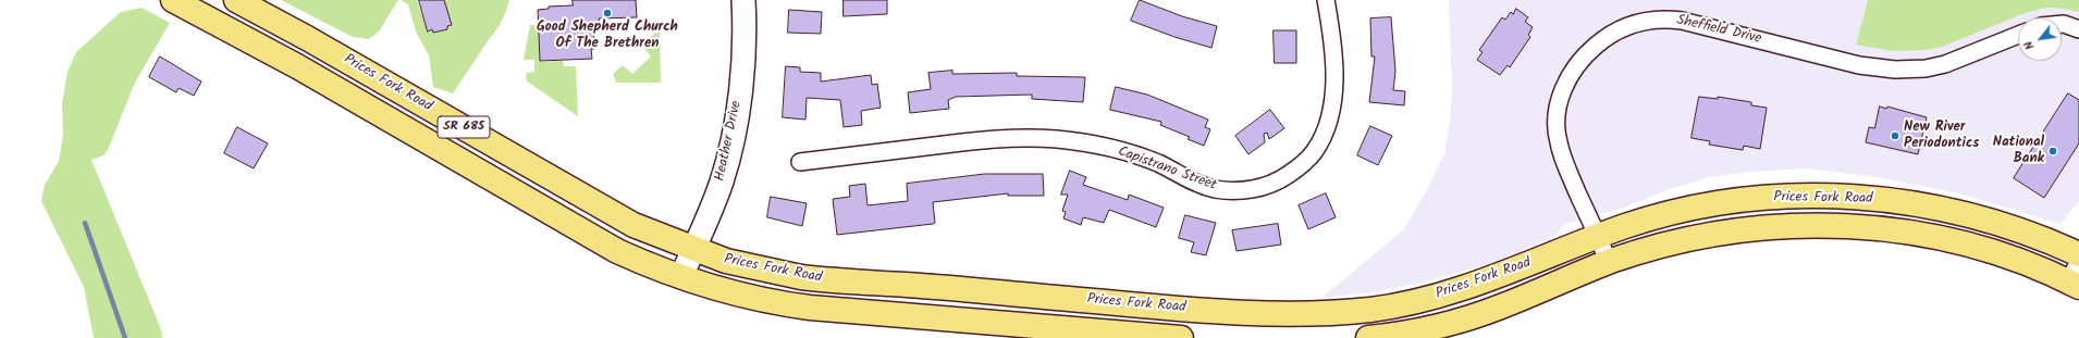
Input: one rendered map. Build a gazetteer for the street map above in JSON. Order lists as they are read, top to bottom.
{
  "streets": {
    "main road": ["Prices Fork Road", "SR 685"],
    "street": ["Sheffield Drive", "Heather Drive", "Capistrano Street"]
  },
  "crossings": [
    ["Sheffield Drive", "Prices Fork Road"],
    ["Prices Fork Road", "Heather Drive"]
  ],
  "places": ["Good Shepherd Church Of The Brethren", "New River Periodontics", "National Bank"],
  "north": "bottom left"
}
